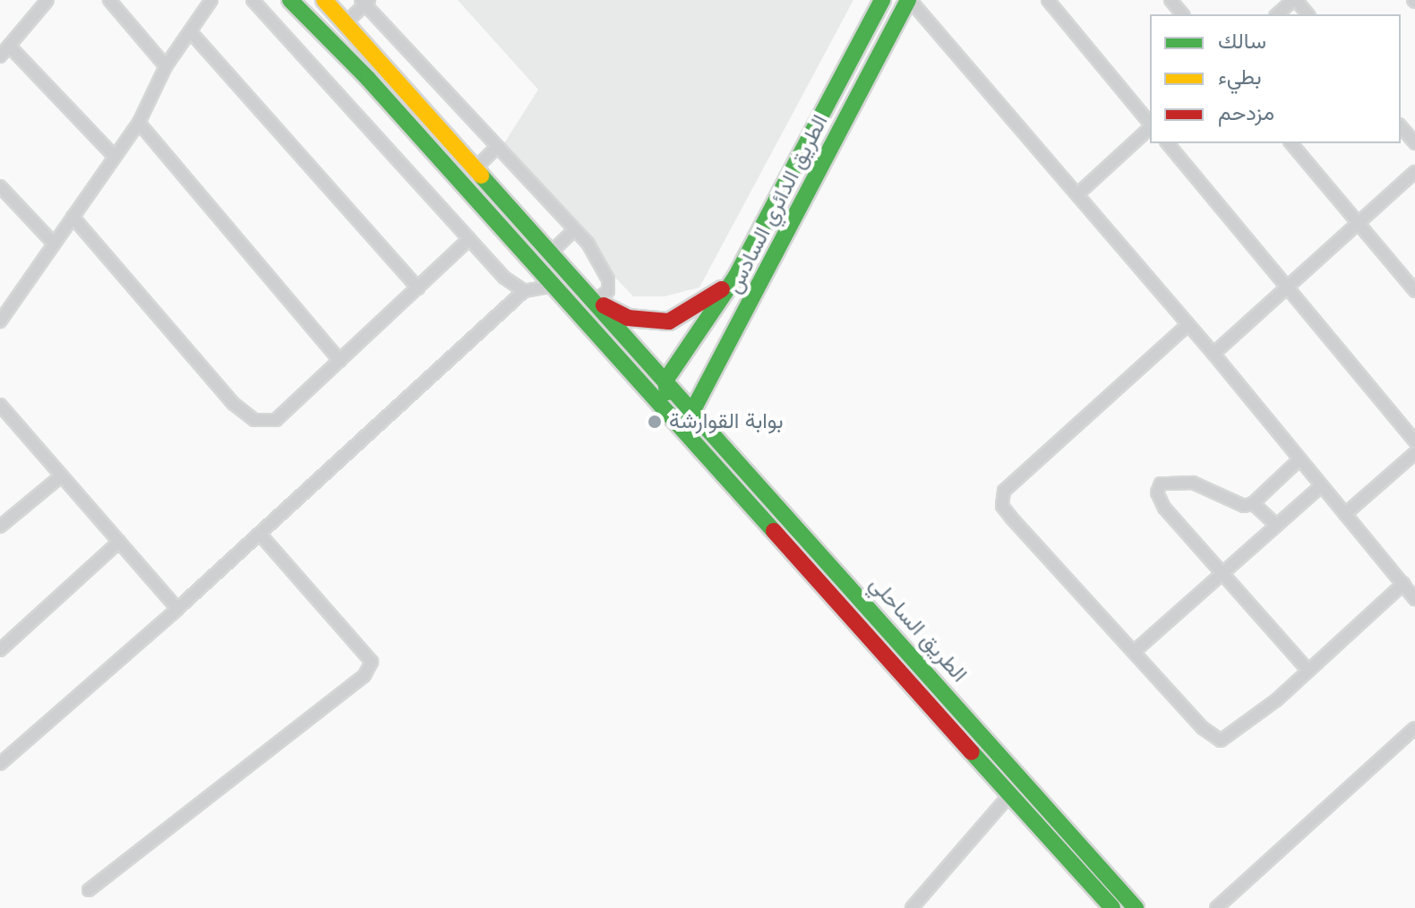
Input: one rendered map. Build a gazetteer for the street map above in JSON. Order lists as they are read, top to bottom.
{
  "streets": {
    "highway": ["الطريق الدائري السادس", "الطريق الساحلي"]
  },
  "crossings": [
    ["الطريق الدائري السادس", "الطريق الساحلي"]
  ],
  "places": ["بوابة القوارشة"],
  "legend": ["سالك", "بطيء", "مزدحم"]
}
